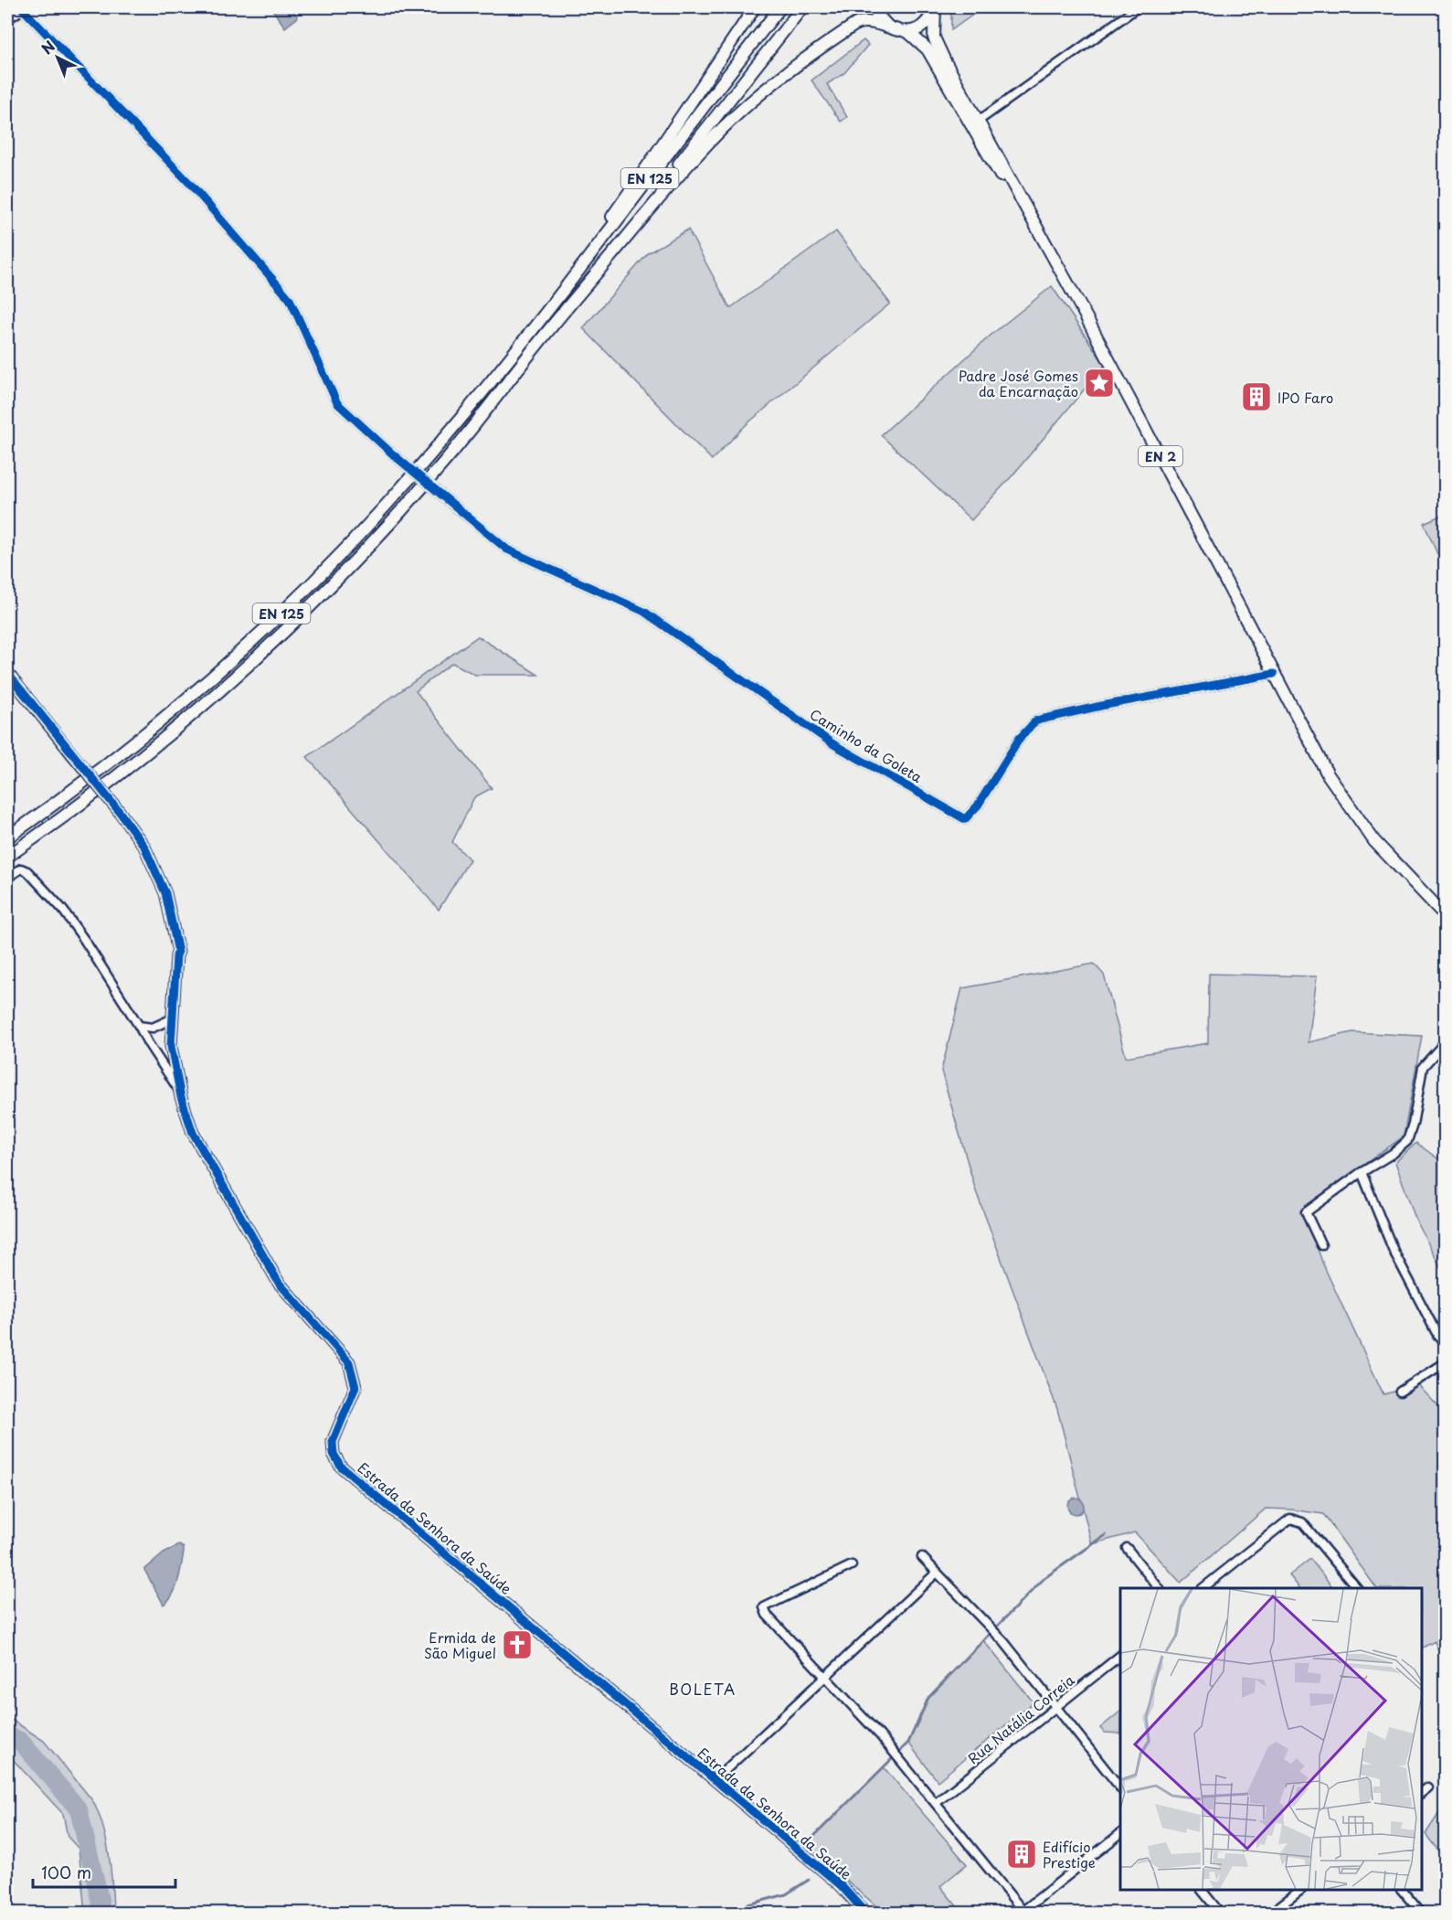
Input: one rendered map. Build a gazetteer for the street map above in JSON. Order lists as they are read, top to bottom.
{
  "streets": {
    "main road": ["EN 125", "EN 2"],
    "street": ["Caminho da Goleta", "Estrada da Senhora da Saúde", "Rua Natália Correia"]
  },
  "crossings": [
    ["EN 2", "Caminho da Goleta"]
  ],
  "districts": ["BOLETA"],
  "places": {
    "place": ["Padre José Gomes da Encarnação"],
    "building": ["IPO Faro", "Edifício Prestige"],
    "church": ["Ermida de São Miguel"]
  },
  "scale_bar": "100 m",
  "north": "top left"
}
